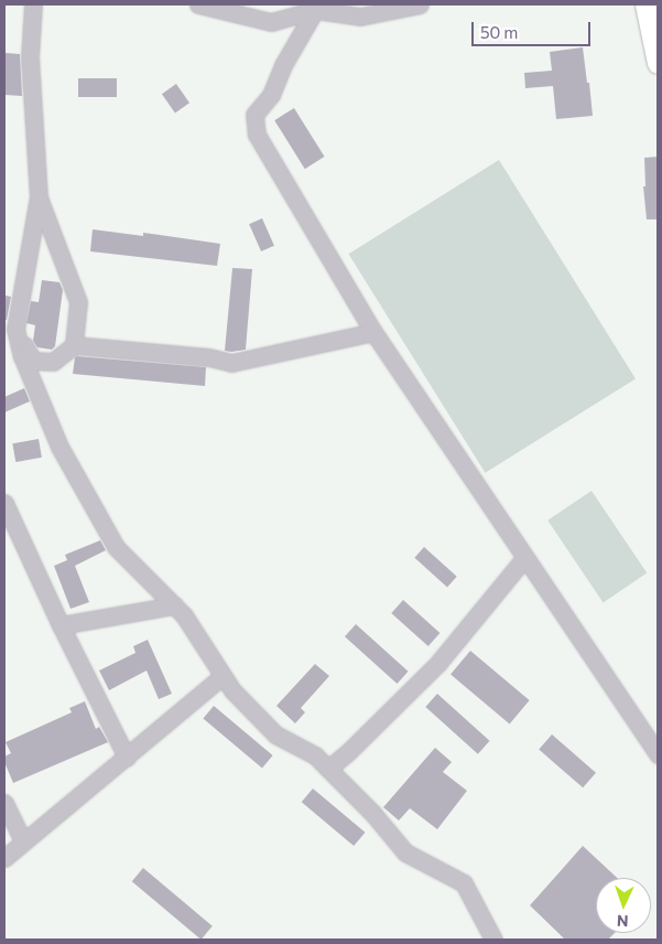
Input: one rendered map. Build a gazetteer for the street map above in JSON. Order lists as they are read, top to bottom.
{
  "scale_bar": "50 m",
  "north": "bottom"
}
